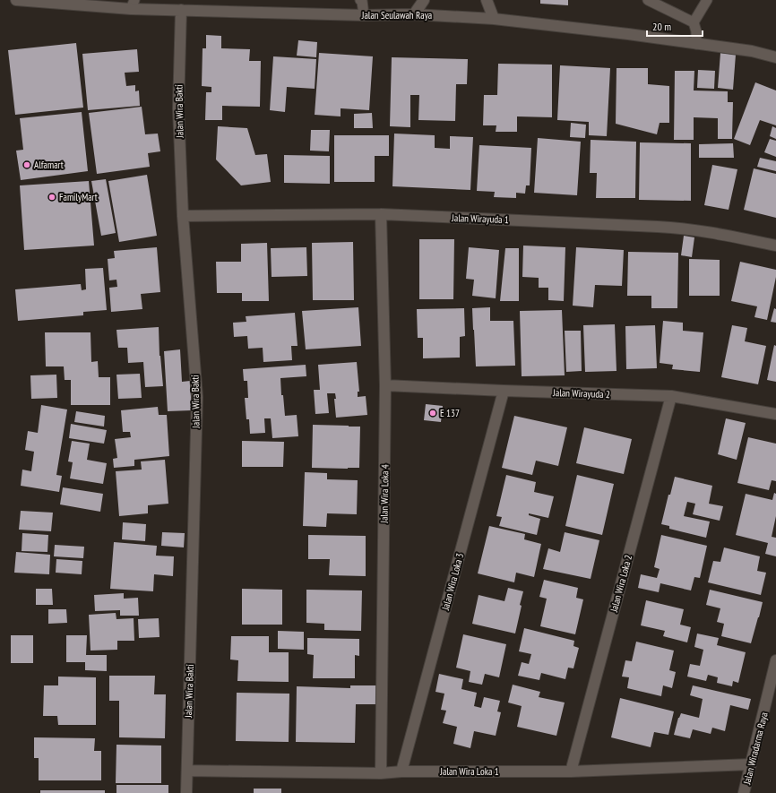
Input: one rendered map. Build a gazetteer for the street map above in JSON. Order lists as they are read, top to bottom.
{
  "streets": {
    "street": [
      "Jalan Seulawah Raya",
      "Jalan Wira Bakti",
      "Jalan Wirayuda 1",
      "Jalan Wirayuda 2",
      "Jalan Wira Loka 4",
      "Jalan Wira Loka 3",
      "Jalan Wira Loka 2",
      "Jalan Wiradarma Raya",
      "Jalan Wira Loka 1"
    ]
  },
  "crossings": [
    ["Jalan Seulawah Raya", "Jalan Wira Bakti"],
    ["Jalan Wira Bakti", "Jalan Wirayuda 1"],
    ["Jalan Wira Bakti", "Jalan Wira Loka 1"],
    ["Jalan Wirayuda 1", "Jalan Wira Loka 4"],
    ["Jalan Wirayuda 2", "Jalan Wira Loka 4"],
    ["Jalan Wirayuda 2", "Jalan Wira Loka 3"],
    ["Jalan Wirayuda 2", "Jalan Wira Loka 2"],
    ["Jalan Wira Loka 4", "Jalan Wira Loka 1"],
    ["Jalan Wira Loka 3", "Jalan Wira Loka 1"],
    ["Jalan Wira Loka 2", "Jalan Wira Loka 1"],
    ["Jalan Wiradarma Raya", "Jalan Wira Loka 1"]
  ],
  "places": ["Alfamart", "FamilyMart", "E 137"],
  "scale_bar": "20 m"
}
